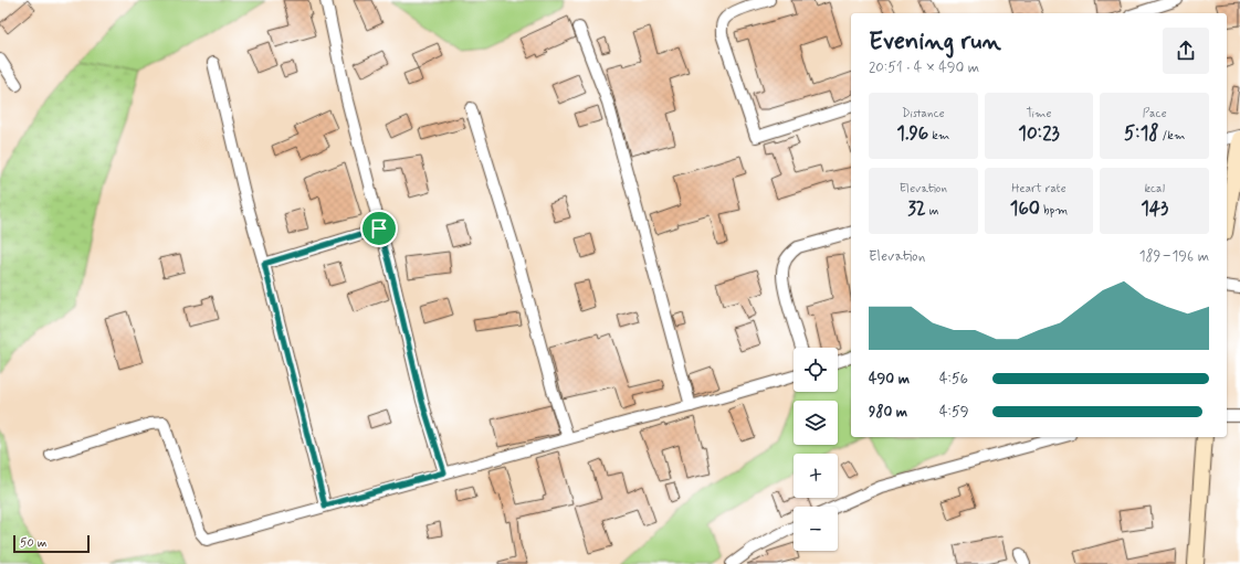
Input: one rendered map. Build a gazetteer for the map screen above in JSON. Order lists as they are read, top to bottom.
{
  "scale_bar": "50 m",
  "page": {
    "heading": ["Evening run", "20:51 · 4 × 490 m"],
    "stats": [
      ["Distance", "1.96 km"],
      ["Time", "10:23"],
      ["Pace", "5:18 /km"],
      ["Elevation", "32 m"],
      ["Heart rate", "160 bpm"],
      ["kcal", "143"]
    ],
    "chart": ["Elevation", "189–196 m"],
    "map_buttons": ["+", "−"],
    "list": [
      {
        "name": "490 m",
        "note": "4:56"
      },
      {
        "name": "980 m",
        "note": "4:59"
      }
    ],
    "scale": "50 m"
  }
}
